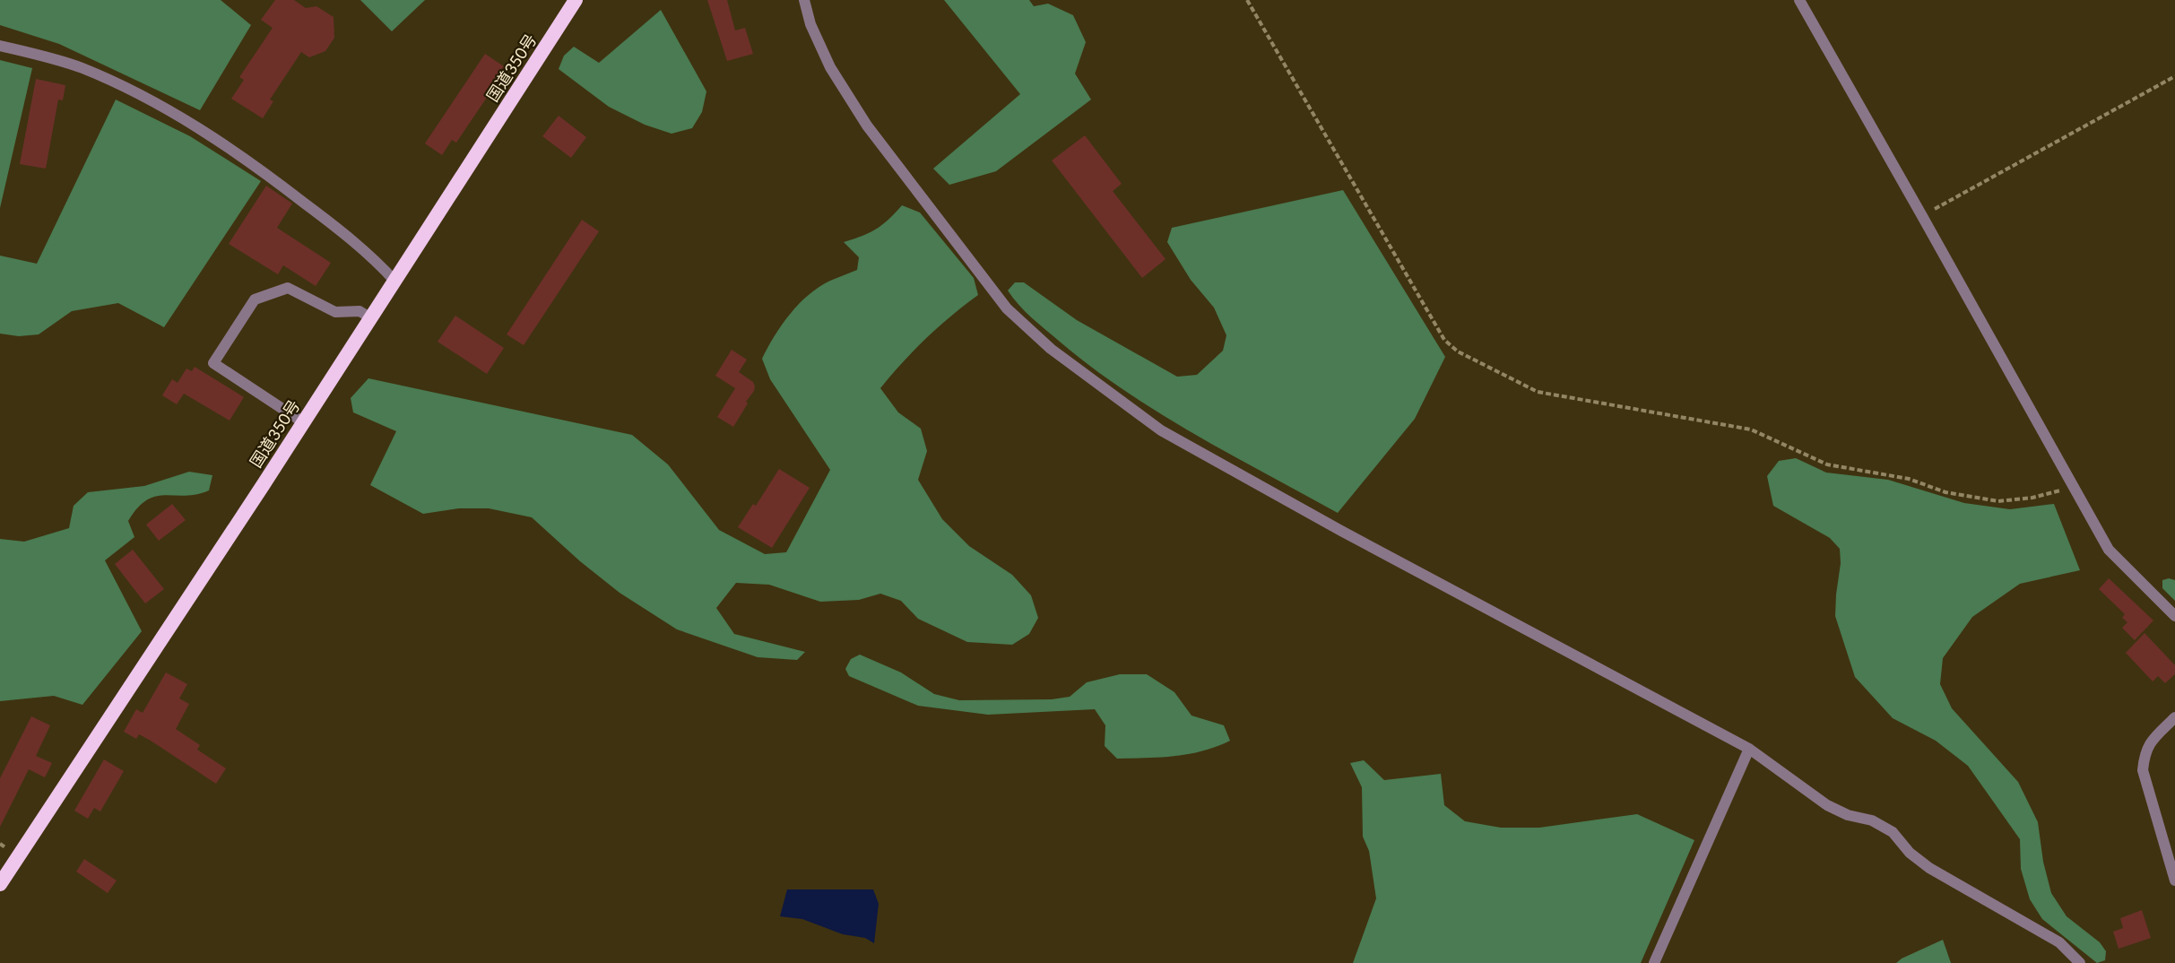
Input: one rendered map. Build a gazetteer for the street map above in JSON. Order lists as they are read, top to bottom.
{
  "streets": {
    "highway": ["国道350号"]
  }
}
